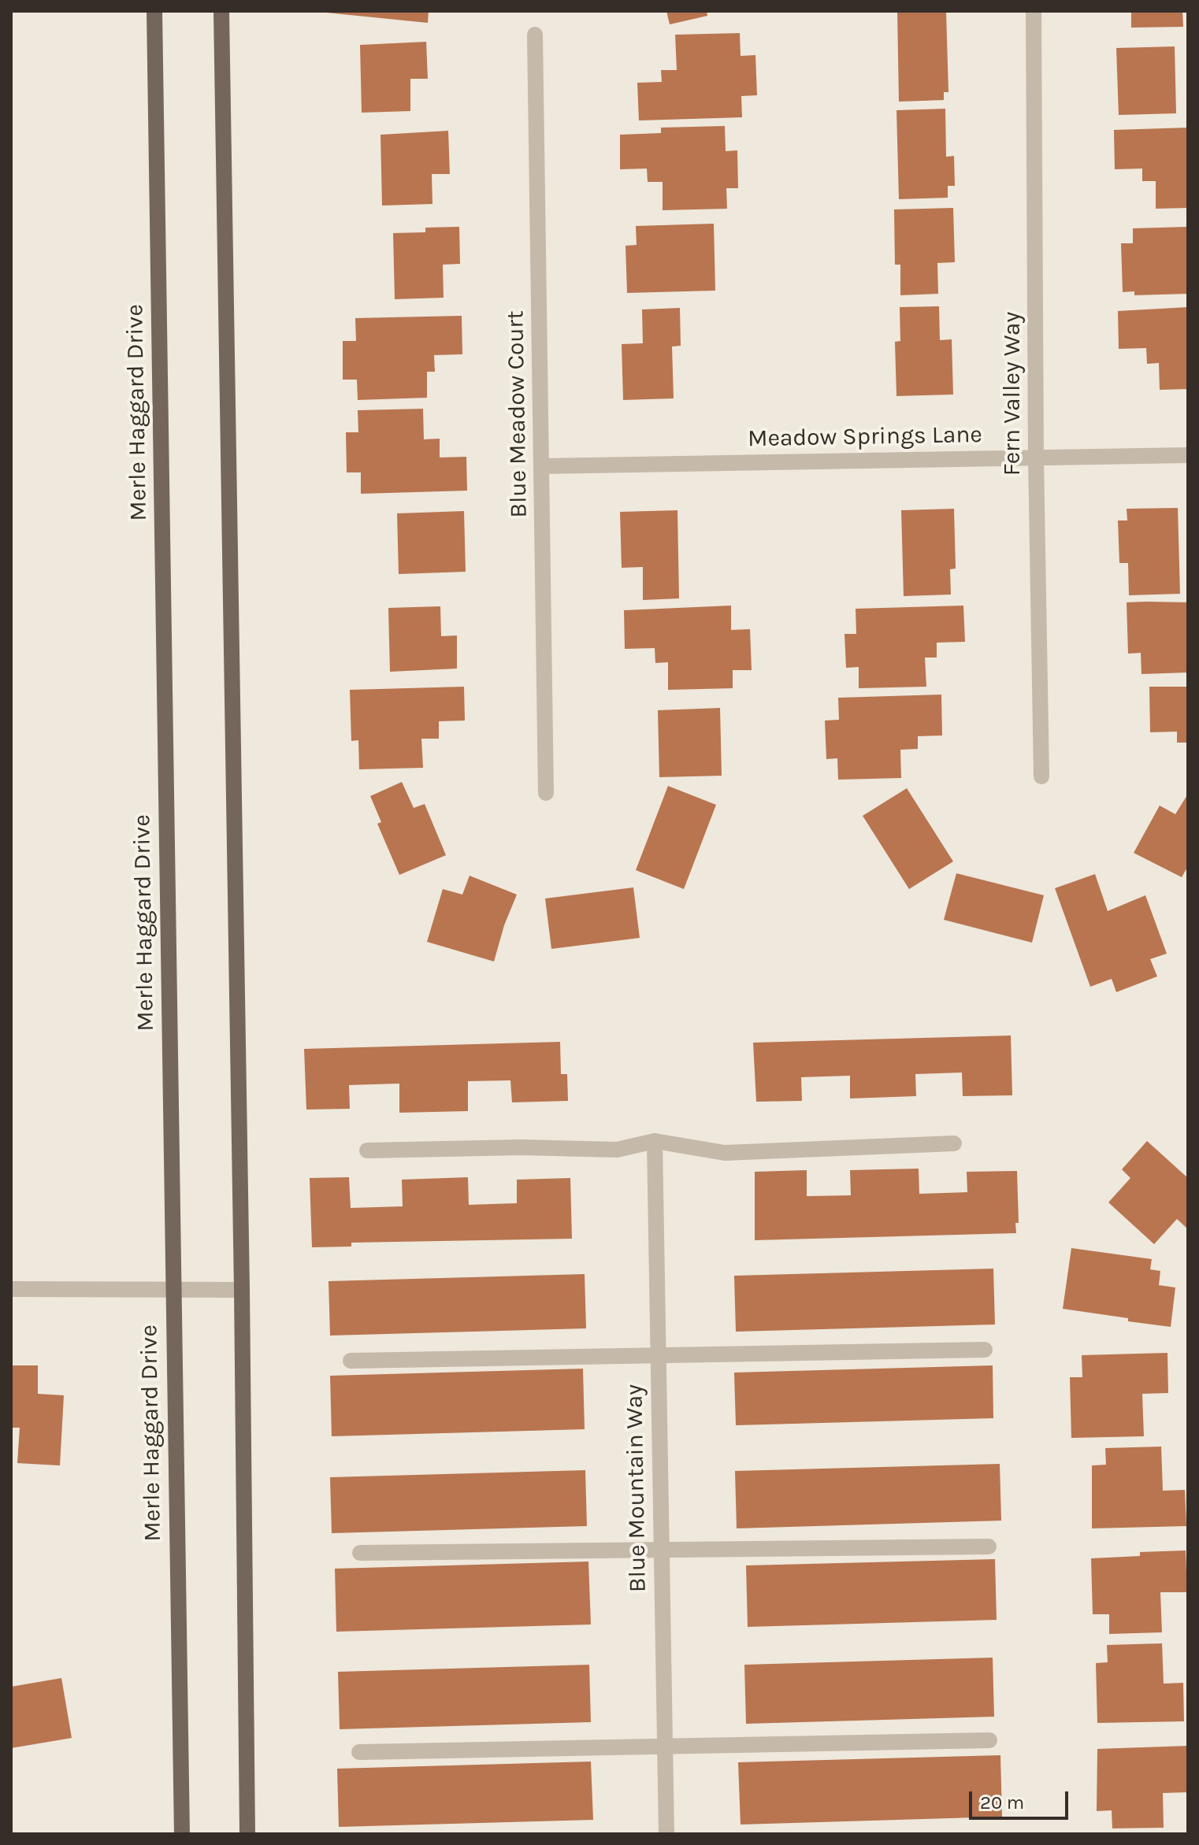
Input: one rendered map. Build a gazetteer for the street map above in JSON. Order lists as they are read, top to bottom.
{
  "streets": {
    "main road": ["Merle Haggard Drive"],
    "street": [
      "Fern Valley Way",
      "Blue Meadow Court",
      "Meadow Springs Lane",
      "Blue Mountain Way"
    ]
  },
  "crossings": [
    ["Fern Valley Way", "Meadow Springs Lane"],
    ["Blue Meadow Court", "Meadow Springs Lane"]
  ],
  "scale_bar": "20 m"
}
